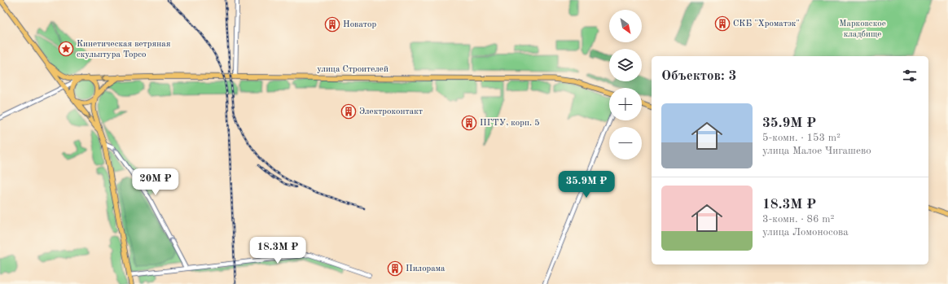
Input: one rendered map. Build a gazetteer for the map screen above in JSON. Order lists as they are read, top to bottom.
{
  "streets": {
    "main road": ["улица Строителей"]
  },
  "parks": ["Марковское кладбище"],
  "places": {
    "building": [
      "СКБ \"Хроматэк\"",
      "Новатор",
      "Электроконтакт",
      "ПГТУ, корп. 5",
      "Пилорама"
    ],
    "place": ["Кинетическая ветряная скульптура Торсо"]
  },
  "north": "bottom right",
  "page": {
    "map_buttons": ["+", "−"],
    "heading": "Объектов: 3",
    "list": [
      {
        "name": "35.9M ₽",
        "note": "5-комн. · 153 m² · улица Малое Чигашево"
      },
      {
        "name": "18.3M ₽",
        "note": "3-комн. · 86 m² · улица Ломоносова"
      }
    ],
    "price": ["20M ₽", "35.9M ₽", "18.3M ₽"]
  }
}
